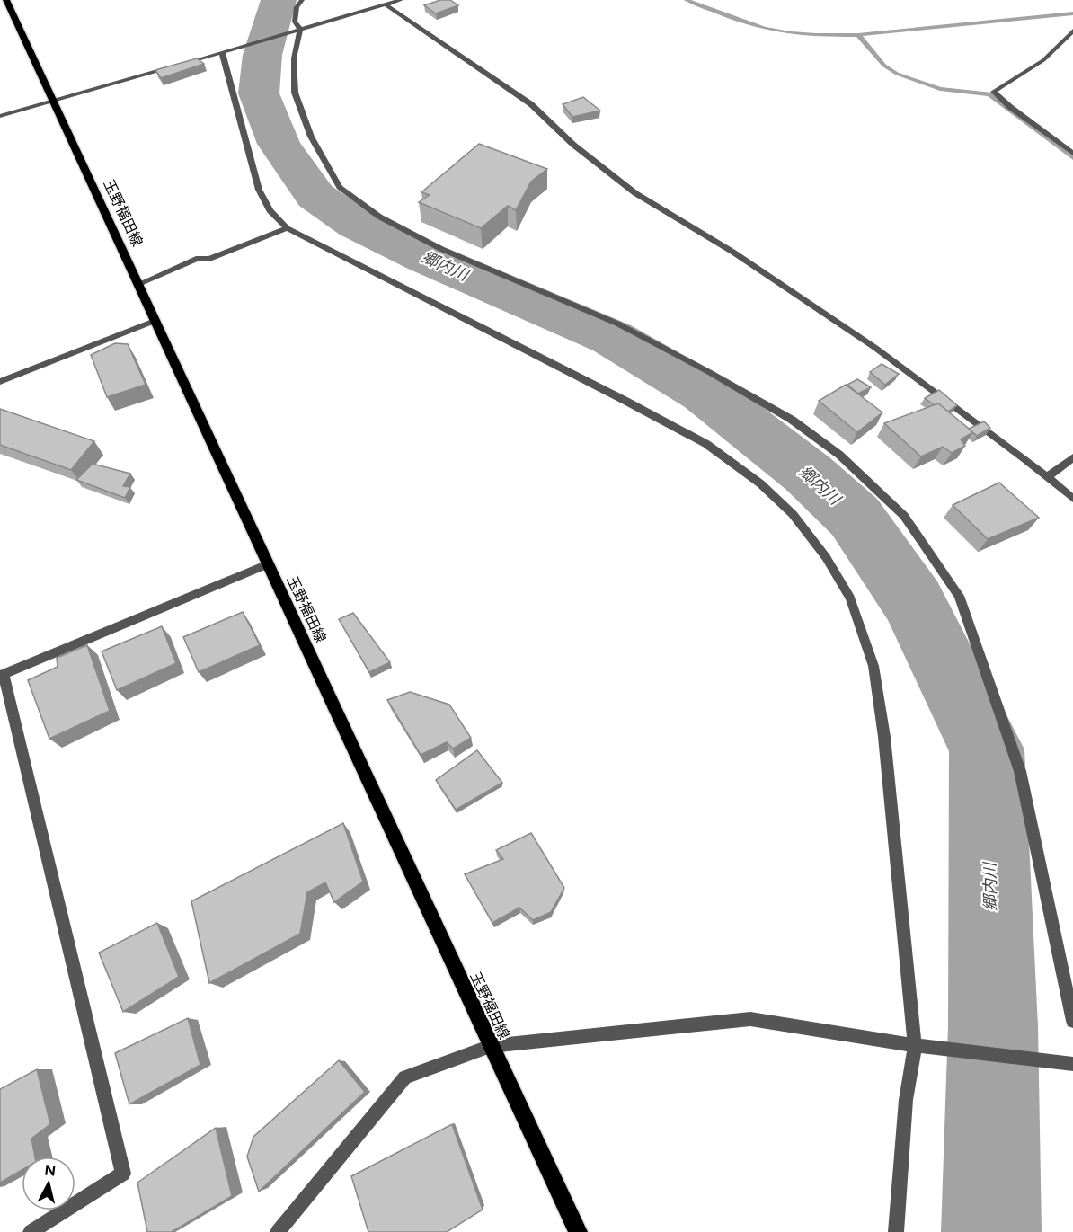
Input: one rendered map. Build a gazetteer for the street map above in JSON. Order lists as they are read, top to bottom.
{
  "streets": {
    "main road": ["玉野福田線"]
  },
  "water": ["郷内川"],
  "north": "top"
}
